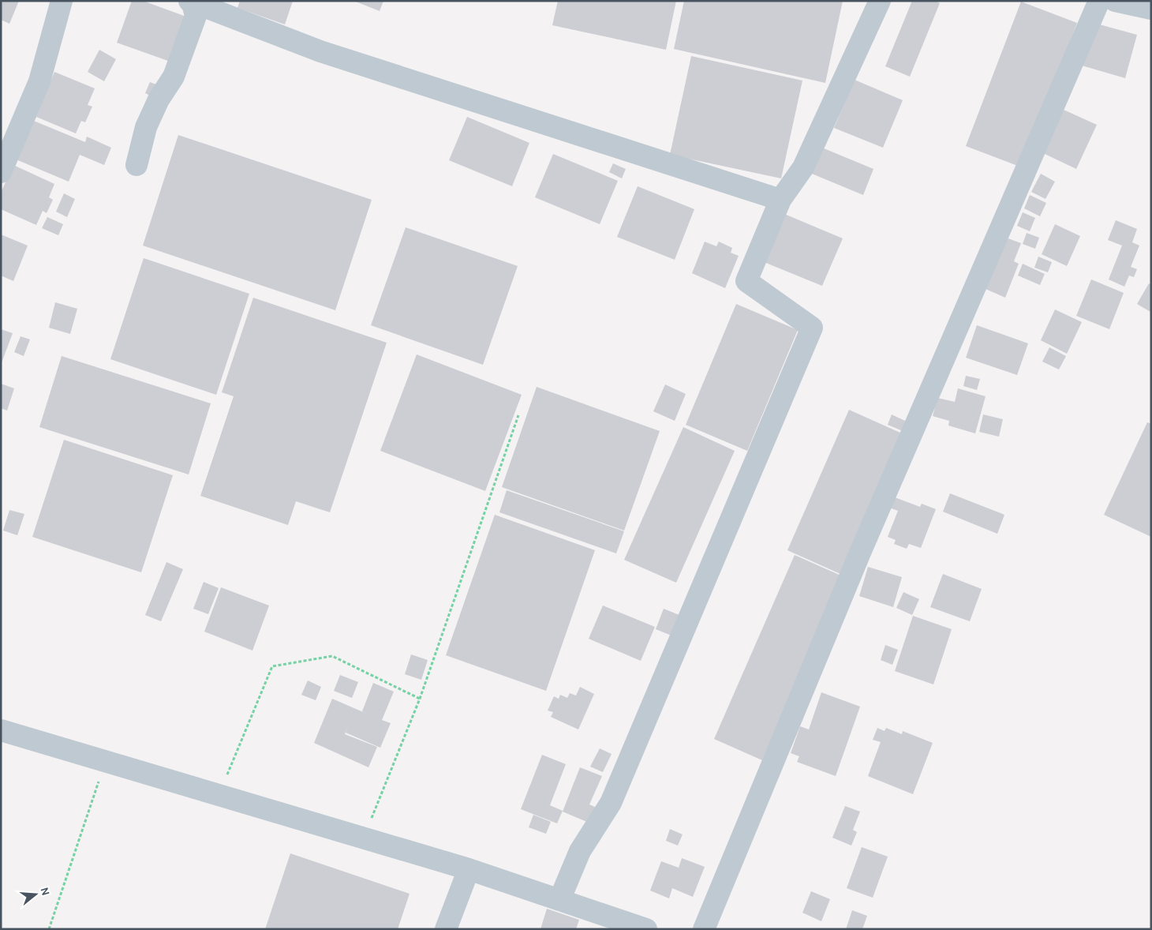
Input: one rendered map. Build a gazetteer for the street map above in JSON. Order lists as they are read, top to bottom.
{
  "north": "right"
}
